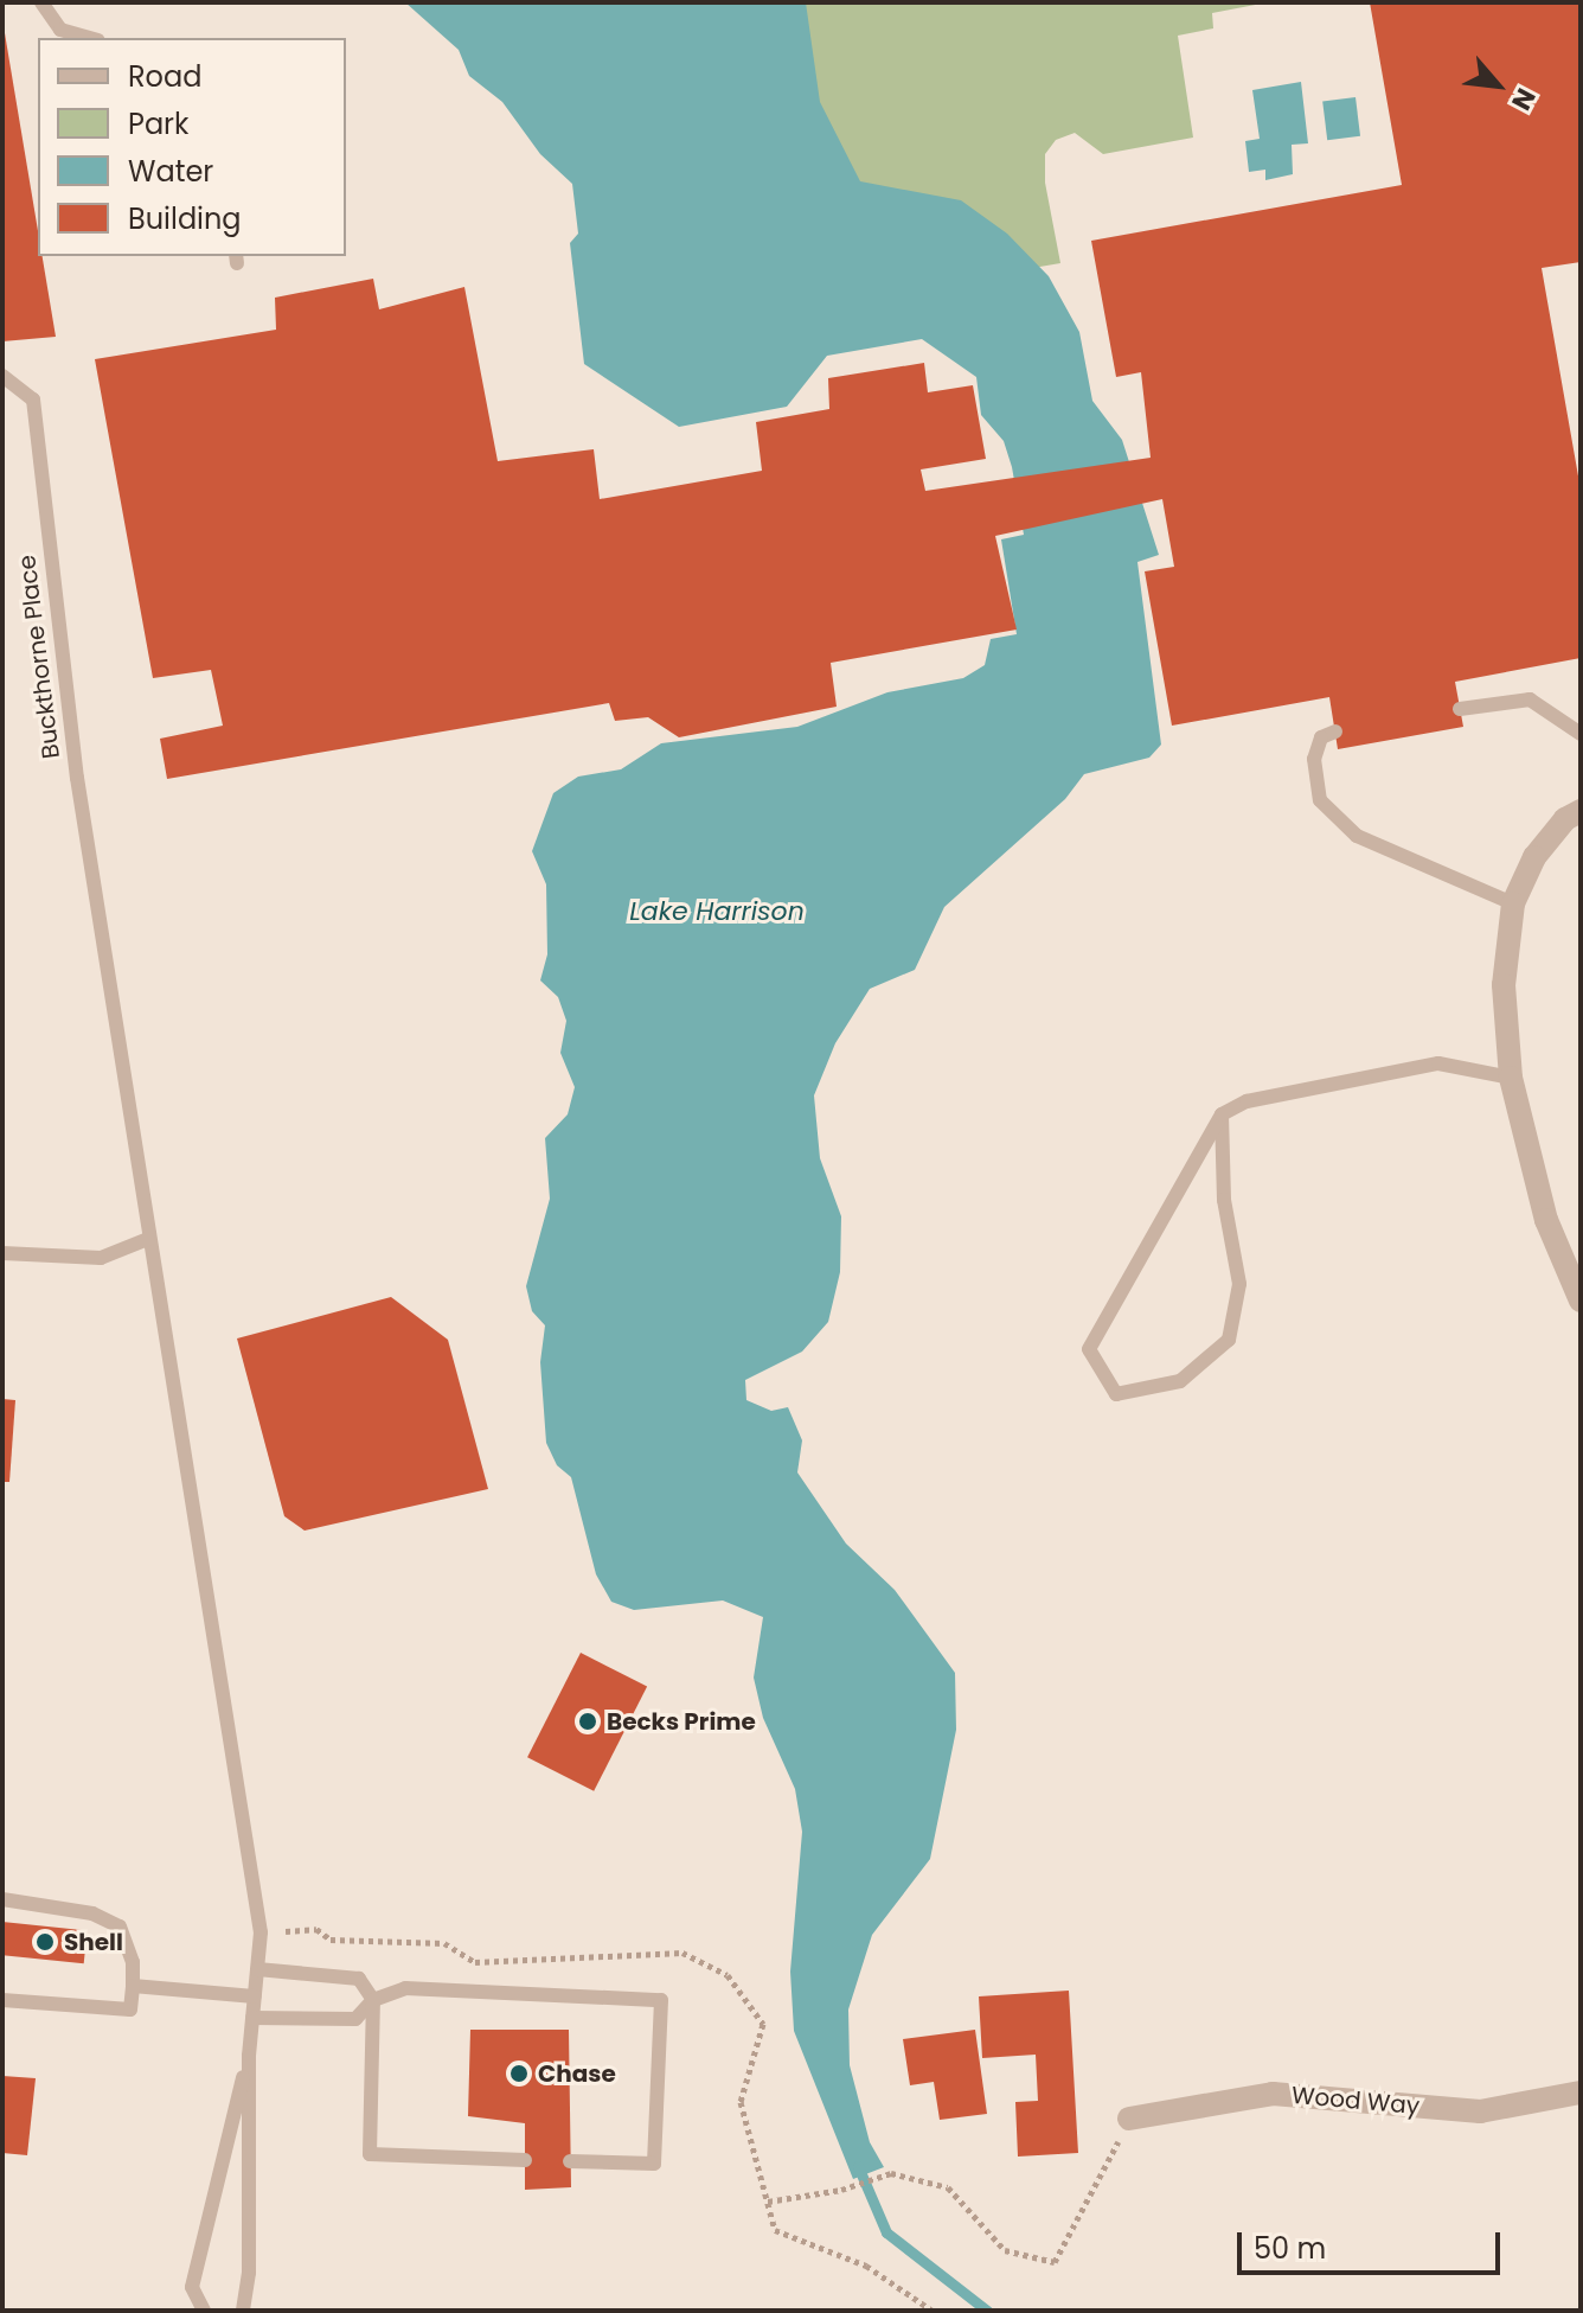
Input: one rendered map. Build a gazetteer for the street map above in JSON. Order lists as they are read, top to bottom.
{
  "streets": {
    "street": ["Wood Way"],
    "lane": ["Buckthorne Place"]
  },
  "water": ["Lake Harrison"],
  "places": ["Becks Prime", "Shell", "Chase"],
  "legend": [
    "Road",
    "Park",
    "Water",
    "Building"
  ],
  "scale_bar": "50 m",
  "north": "bottom right"
}
